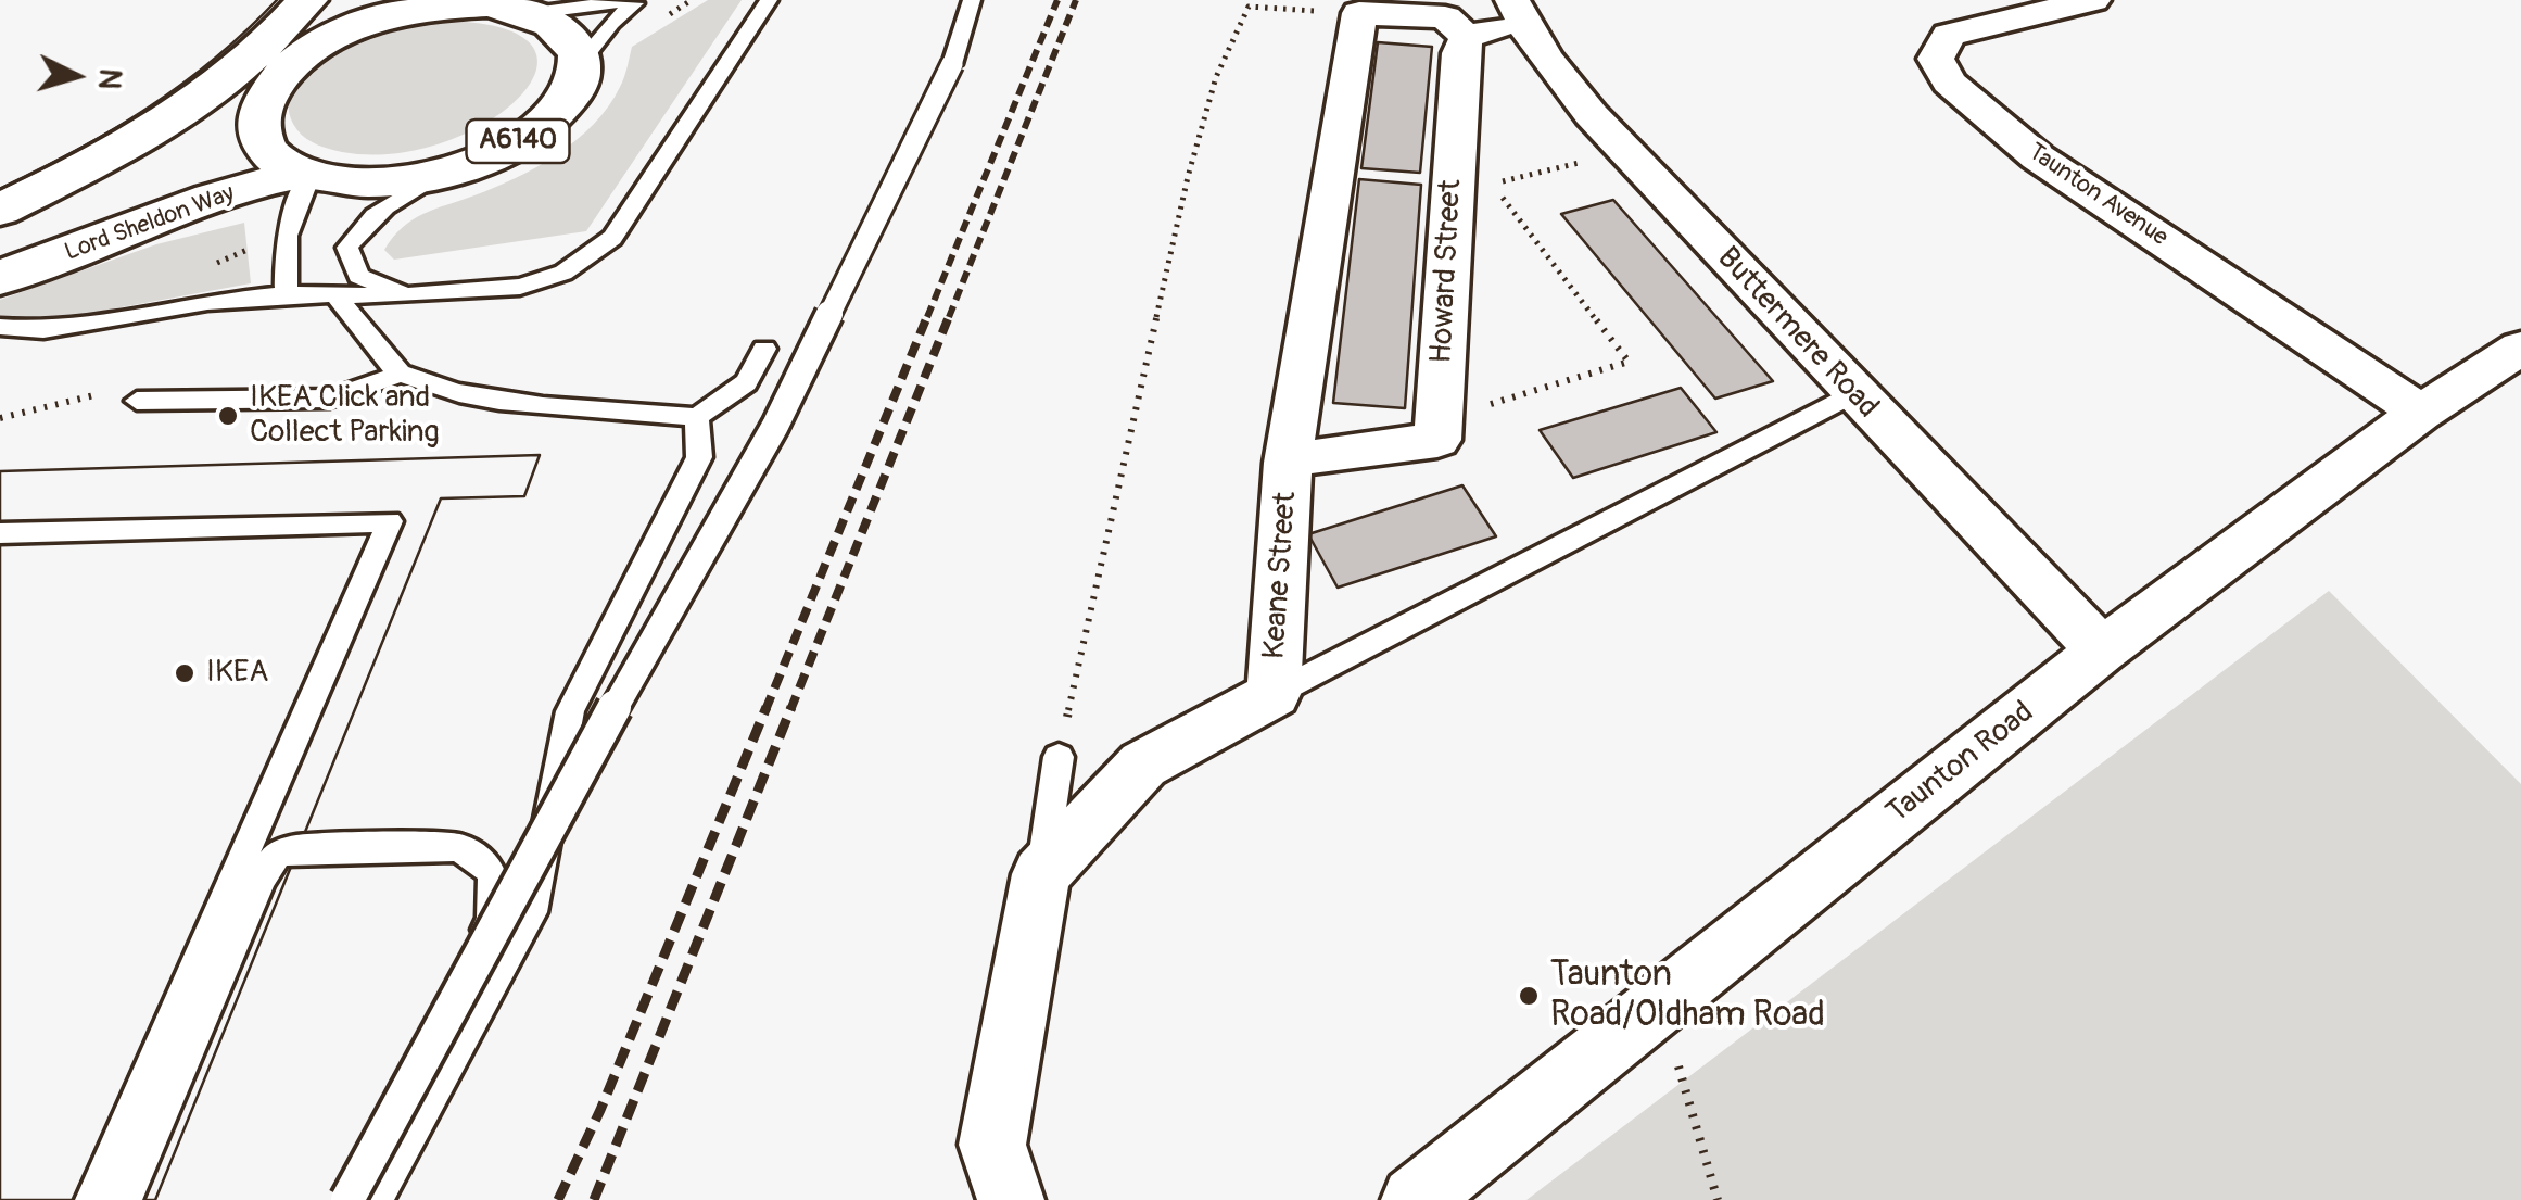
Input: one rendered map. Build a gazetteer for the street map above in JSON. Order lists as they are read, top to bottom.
{
  "streets": {
    "highway": ["A6140", "Lord Sheldon Way"],
    "street": [
      "Taunton Avenue",
      "Howard Street",
      "Buttermere Road",
      "Keane Street",
      "Taunton Road"
    ]
  },
  "crossings": [
    ["A6140", "Lord Sheldon Way"],
    ["Taunton Avenue", "Taunton Road"],
    ["Buttermere Road", "Taunton Road"]
  ],
  "places": ["IKEA Click and Collect Parking", "IKEA", "Taunton Road/Oldham Road"],
  "north": "right"
}
